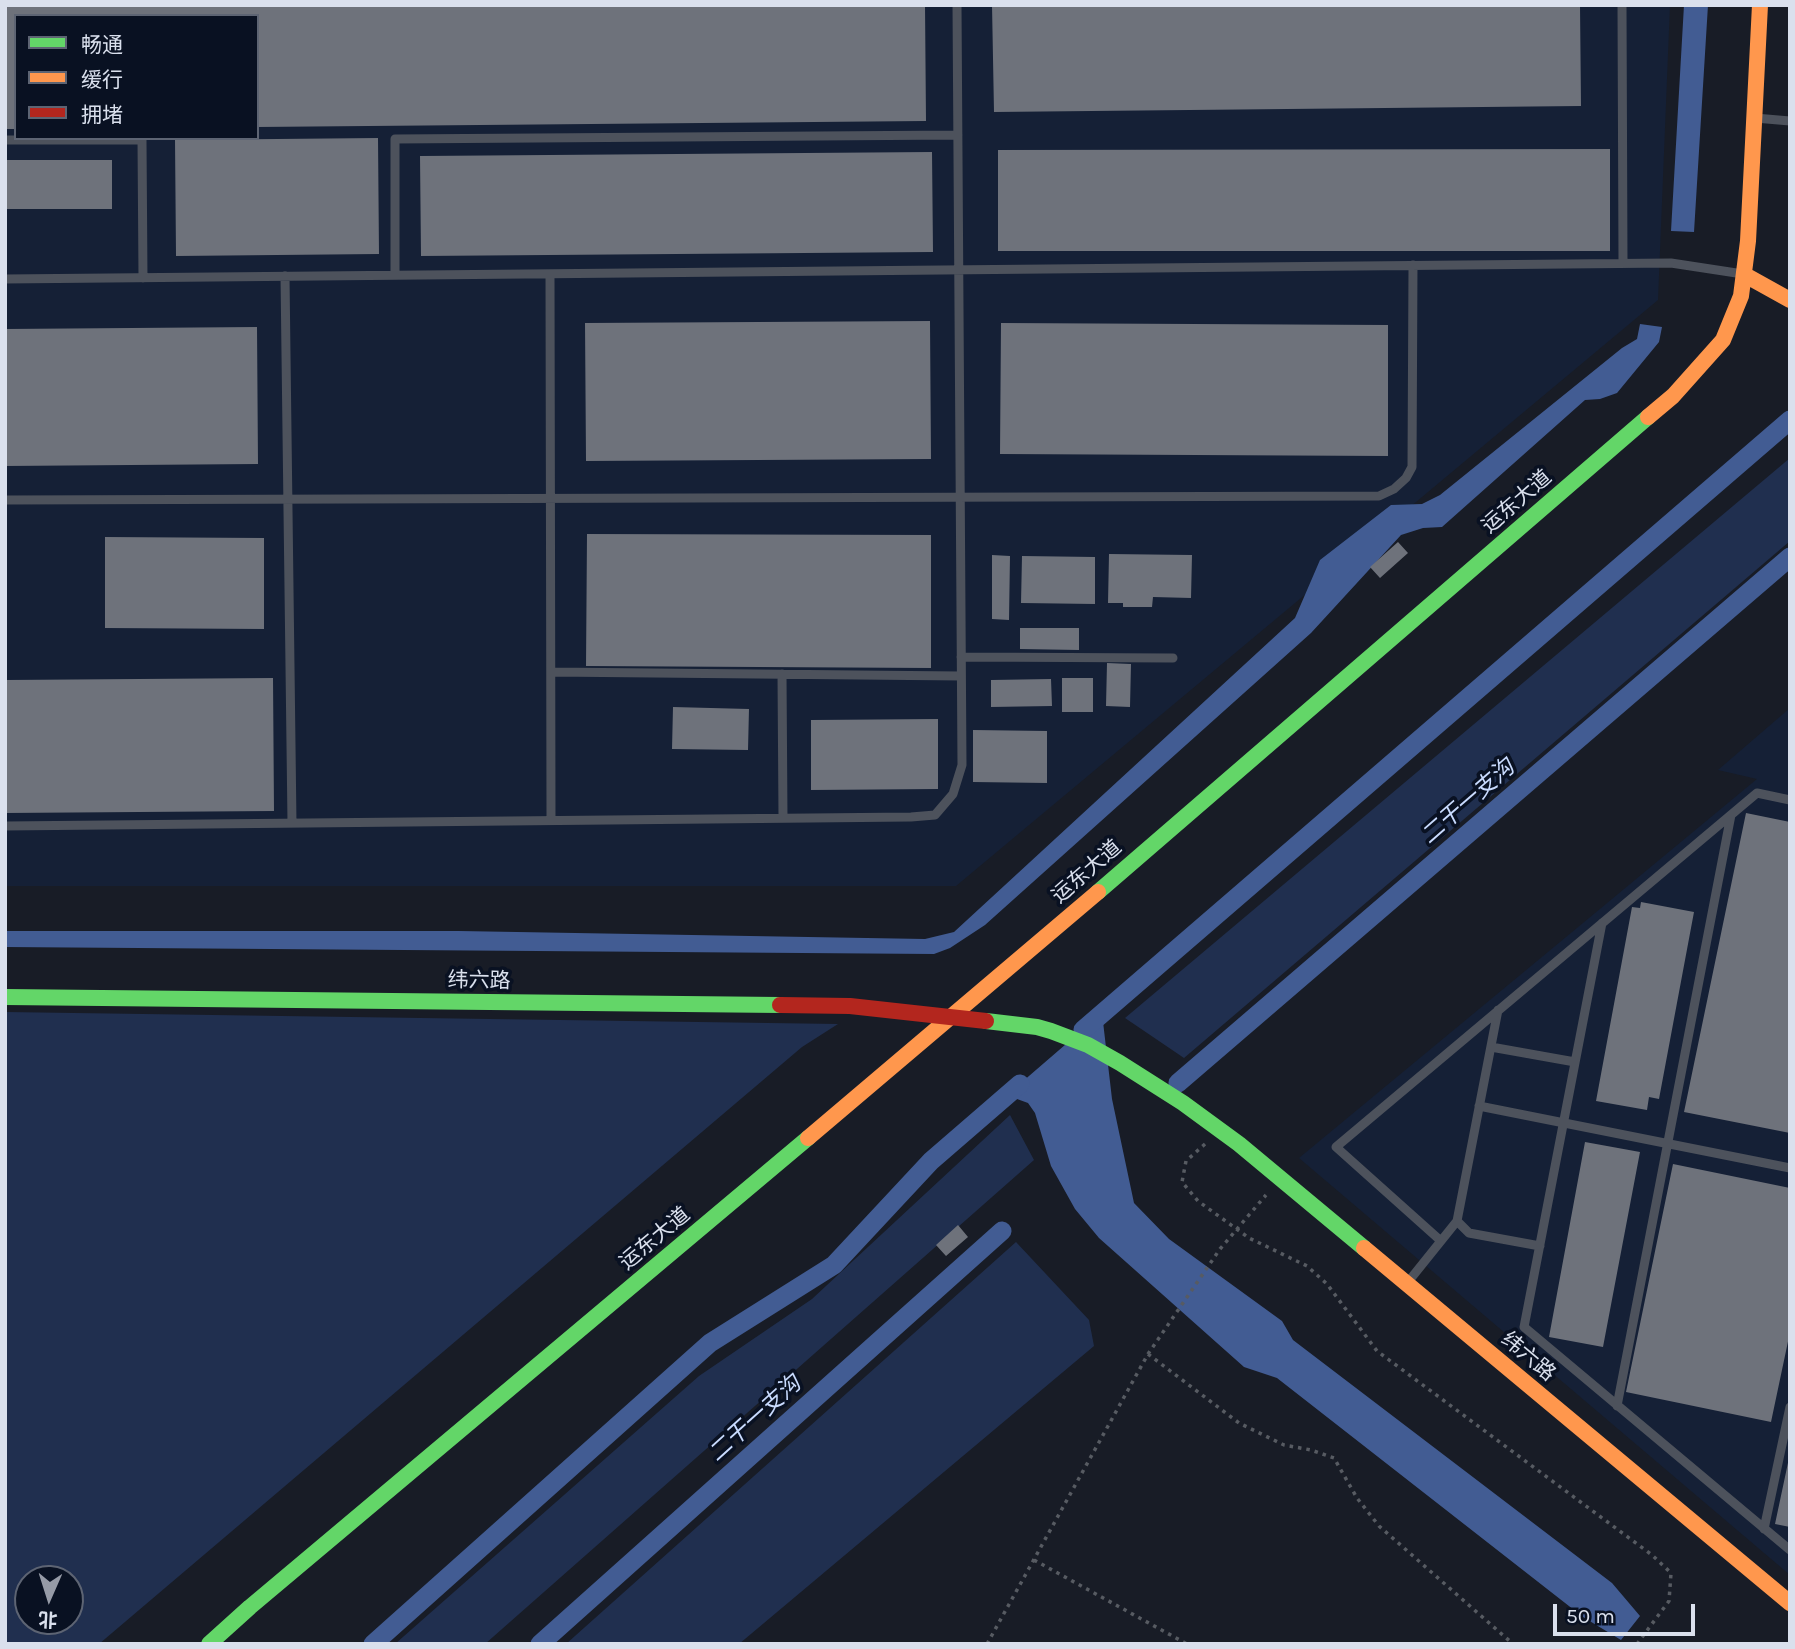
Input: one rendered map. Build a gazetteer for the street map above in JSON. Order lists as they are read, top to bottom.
{
  "streets": {
    "street": ["运东大道", "纬六路"]
  },
  "crossings": [
    ["运东大道", "纬六路"]
  ],
  "water": ["二干一支沟"],
  "legend": ["畅通", "缓行", "拥堵"],
  "scale_bar": "50 m",
  "north": "bottom"
}
